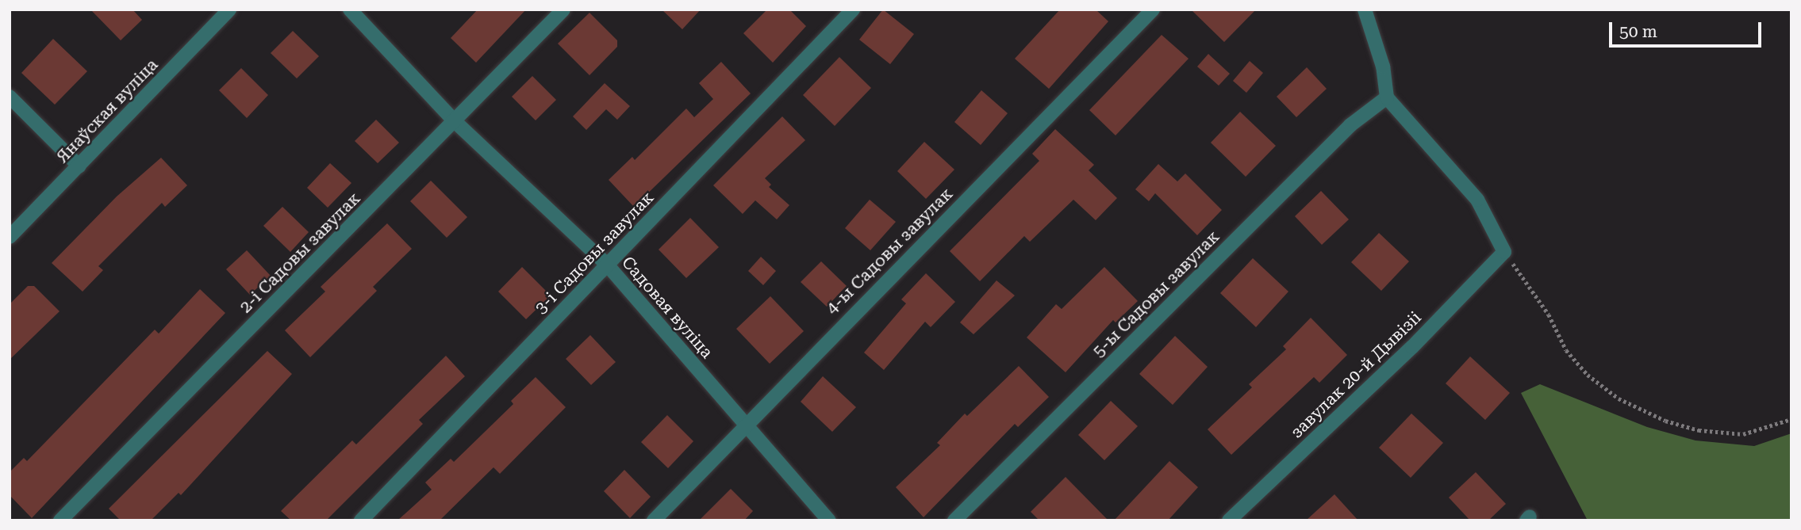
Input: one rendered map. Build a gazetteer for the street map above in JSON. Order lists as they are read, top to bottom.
{
  "streets": {
    "street": [
      "Янаўская вуліца",
      "4-ы Садовы завулак",
      "2-і Садовы завулак",
      "3-і Садовы завулак",
      "5-ы Садовы завулак",
      "Садовая вуліца",
      "завулак 20-й Дывізіі"
    ]
  },
  "crossings": [
    ["4-ы Садовы завулак", "Садовая вуліца"],
    ["2-і Садовы завулак", "Садовая вуліца"],
    ["3-і Садовы завулак", "Садовая вуліца"]
  ],
  "scale_bar": "50 m"
}
